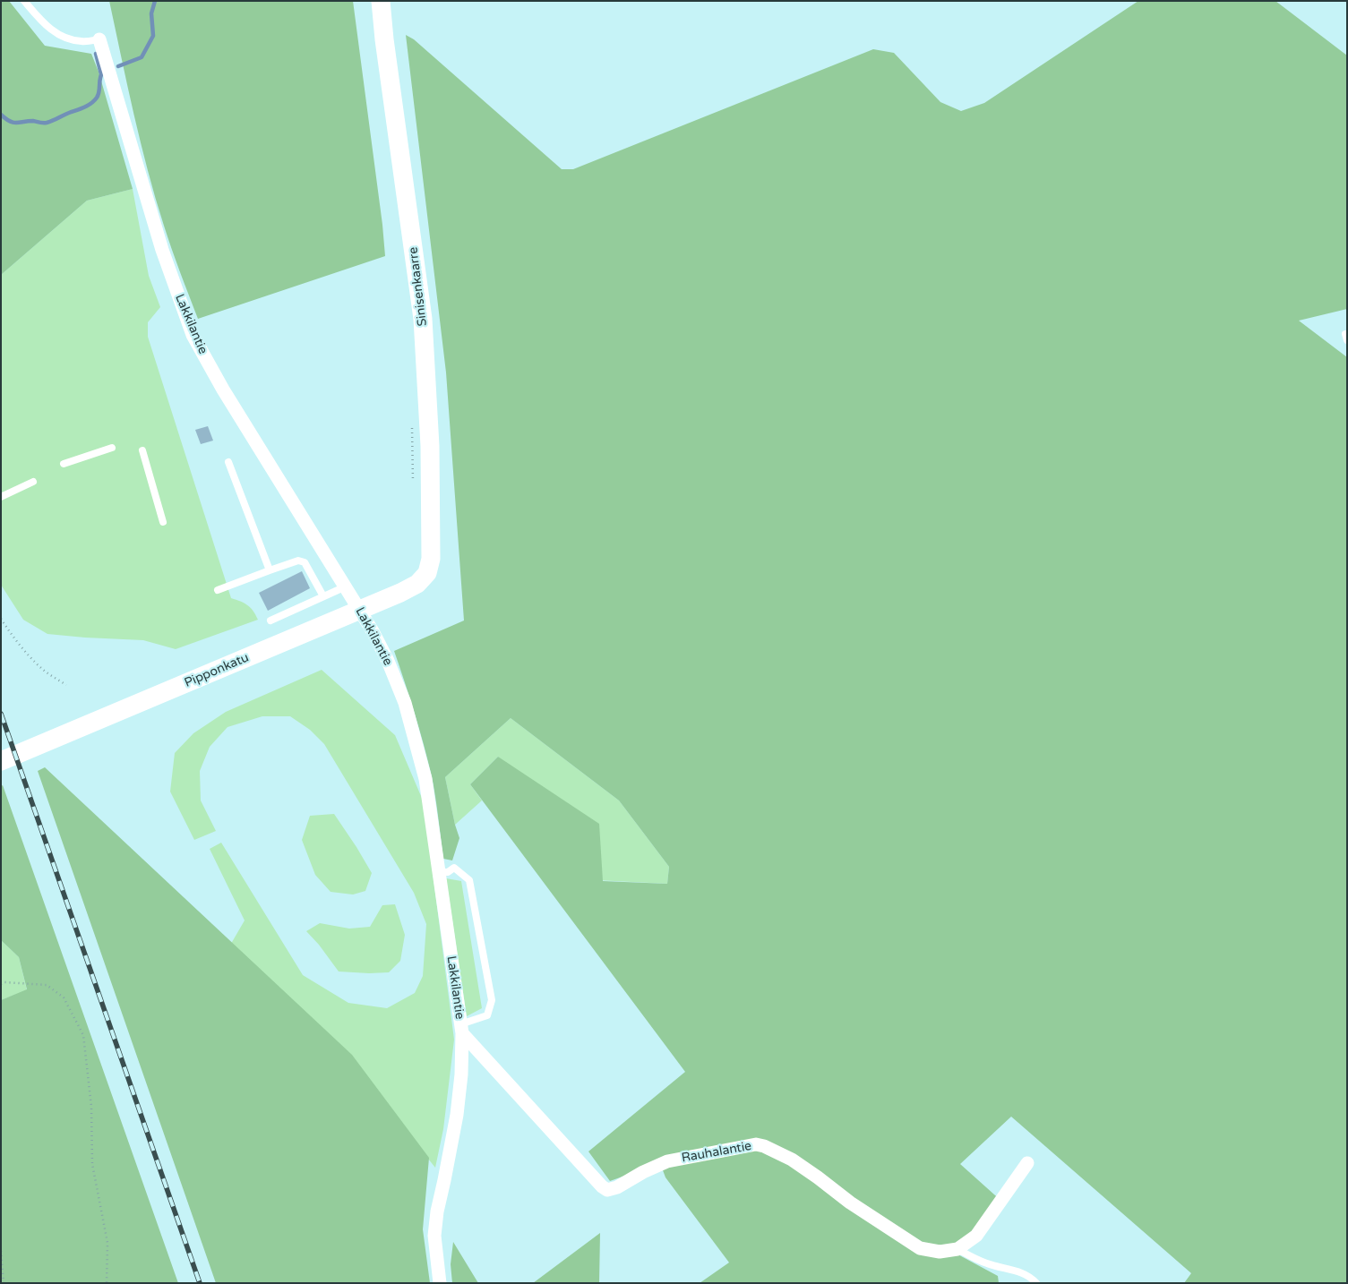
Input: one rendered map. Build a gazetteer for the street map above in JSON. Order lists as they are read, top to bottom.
{
  "streets": {
    "street": [
      "Sinisenkaarre",
      "Lakkilantie",
      "Pipponkatu",
      "Rauhalantie"
    ]
  },
  "crossings": [
    ["Sinisenkaarre", "Pipponkatu"],
    ["Lakkilantie", "Pipponkatu"],
    ["Lakkilantie", "Rauhalantie"]
  ]
}
